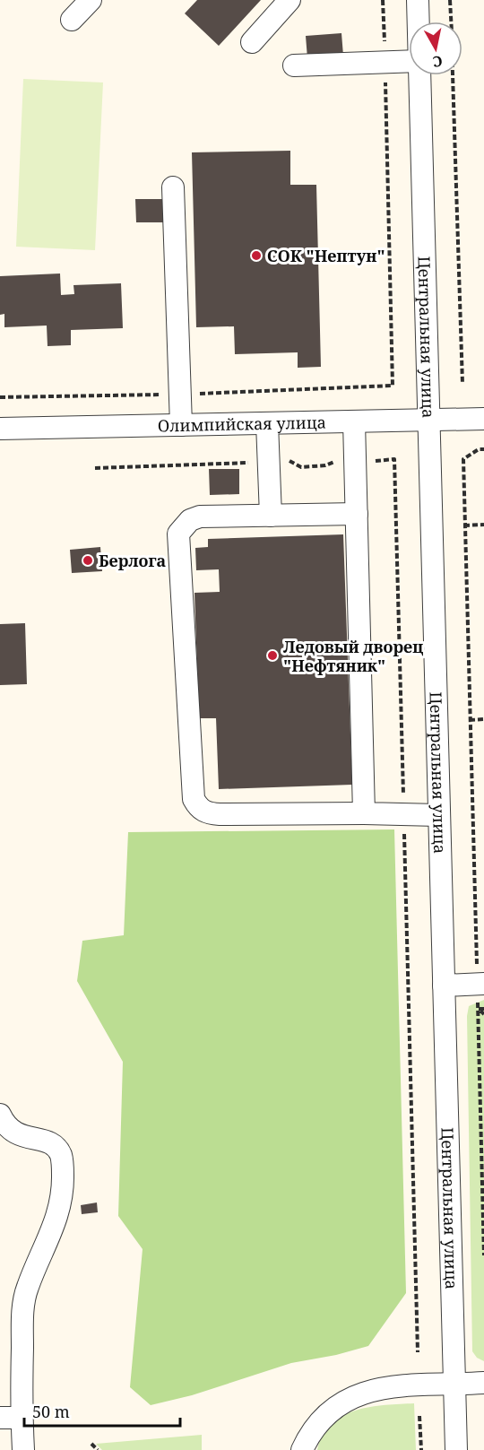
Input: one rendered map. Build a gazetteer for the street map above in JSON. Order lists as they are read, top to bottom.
{
  "streets": {
    "street": ["Центральная улица", "Олимпийская улица"]
  },
  "crossings": [
    ["Центральная улица", "Олимпийская улица"]
  ],
  "places": ["СОК \"Нептун\"", "Берлога", "Ледовый дворец \"Нефтяник\""],
  "scale_bar": "50 m",
  "north": "bottom"
}
